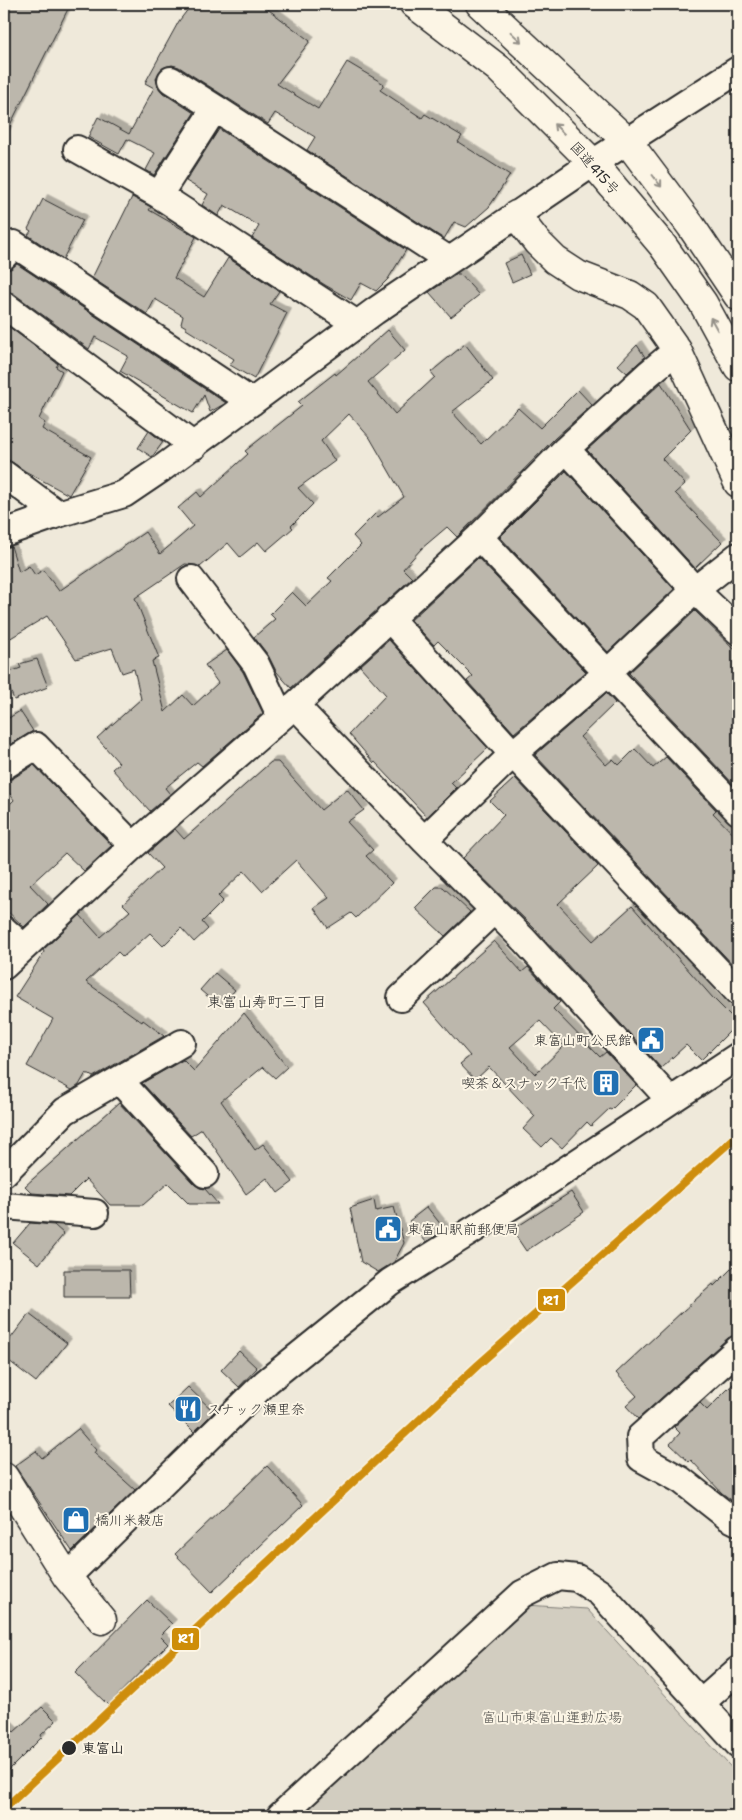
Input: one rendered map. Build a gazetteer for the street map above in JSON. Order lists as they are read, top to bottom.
{
  "streets": {
    "main road": ["国道415号"]
  },
  "districts": ["東富山寿町三丁目"],
  "parks": ["富山市東富山運動広場"],
  "places": {
    "public building": ["東富山町公民館", "東富山駅前郵便局"],
    "building": ["喫茶＆スナック千代"],
    "restaurant": ["スナック瀬里奈"],
    "shop": ["橋川米穀店"],
    "other": ["東富山"]
  },
  "lines": ["transit line R1"]
}
